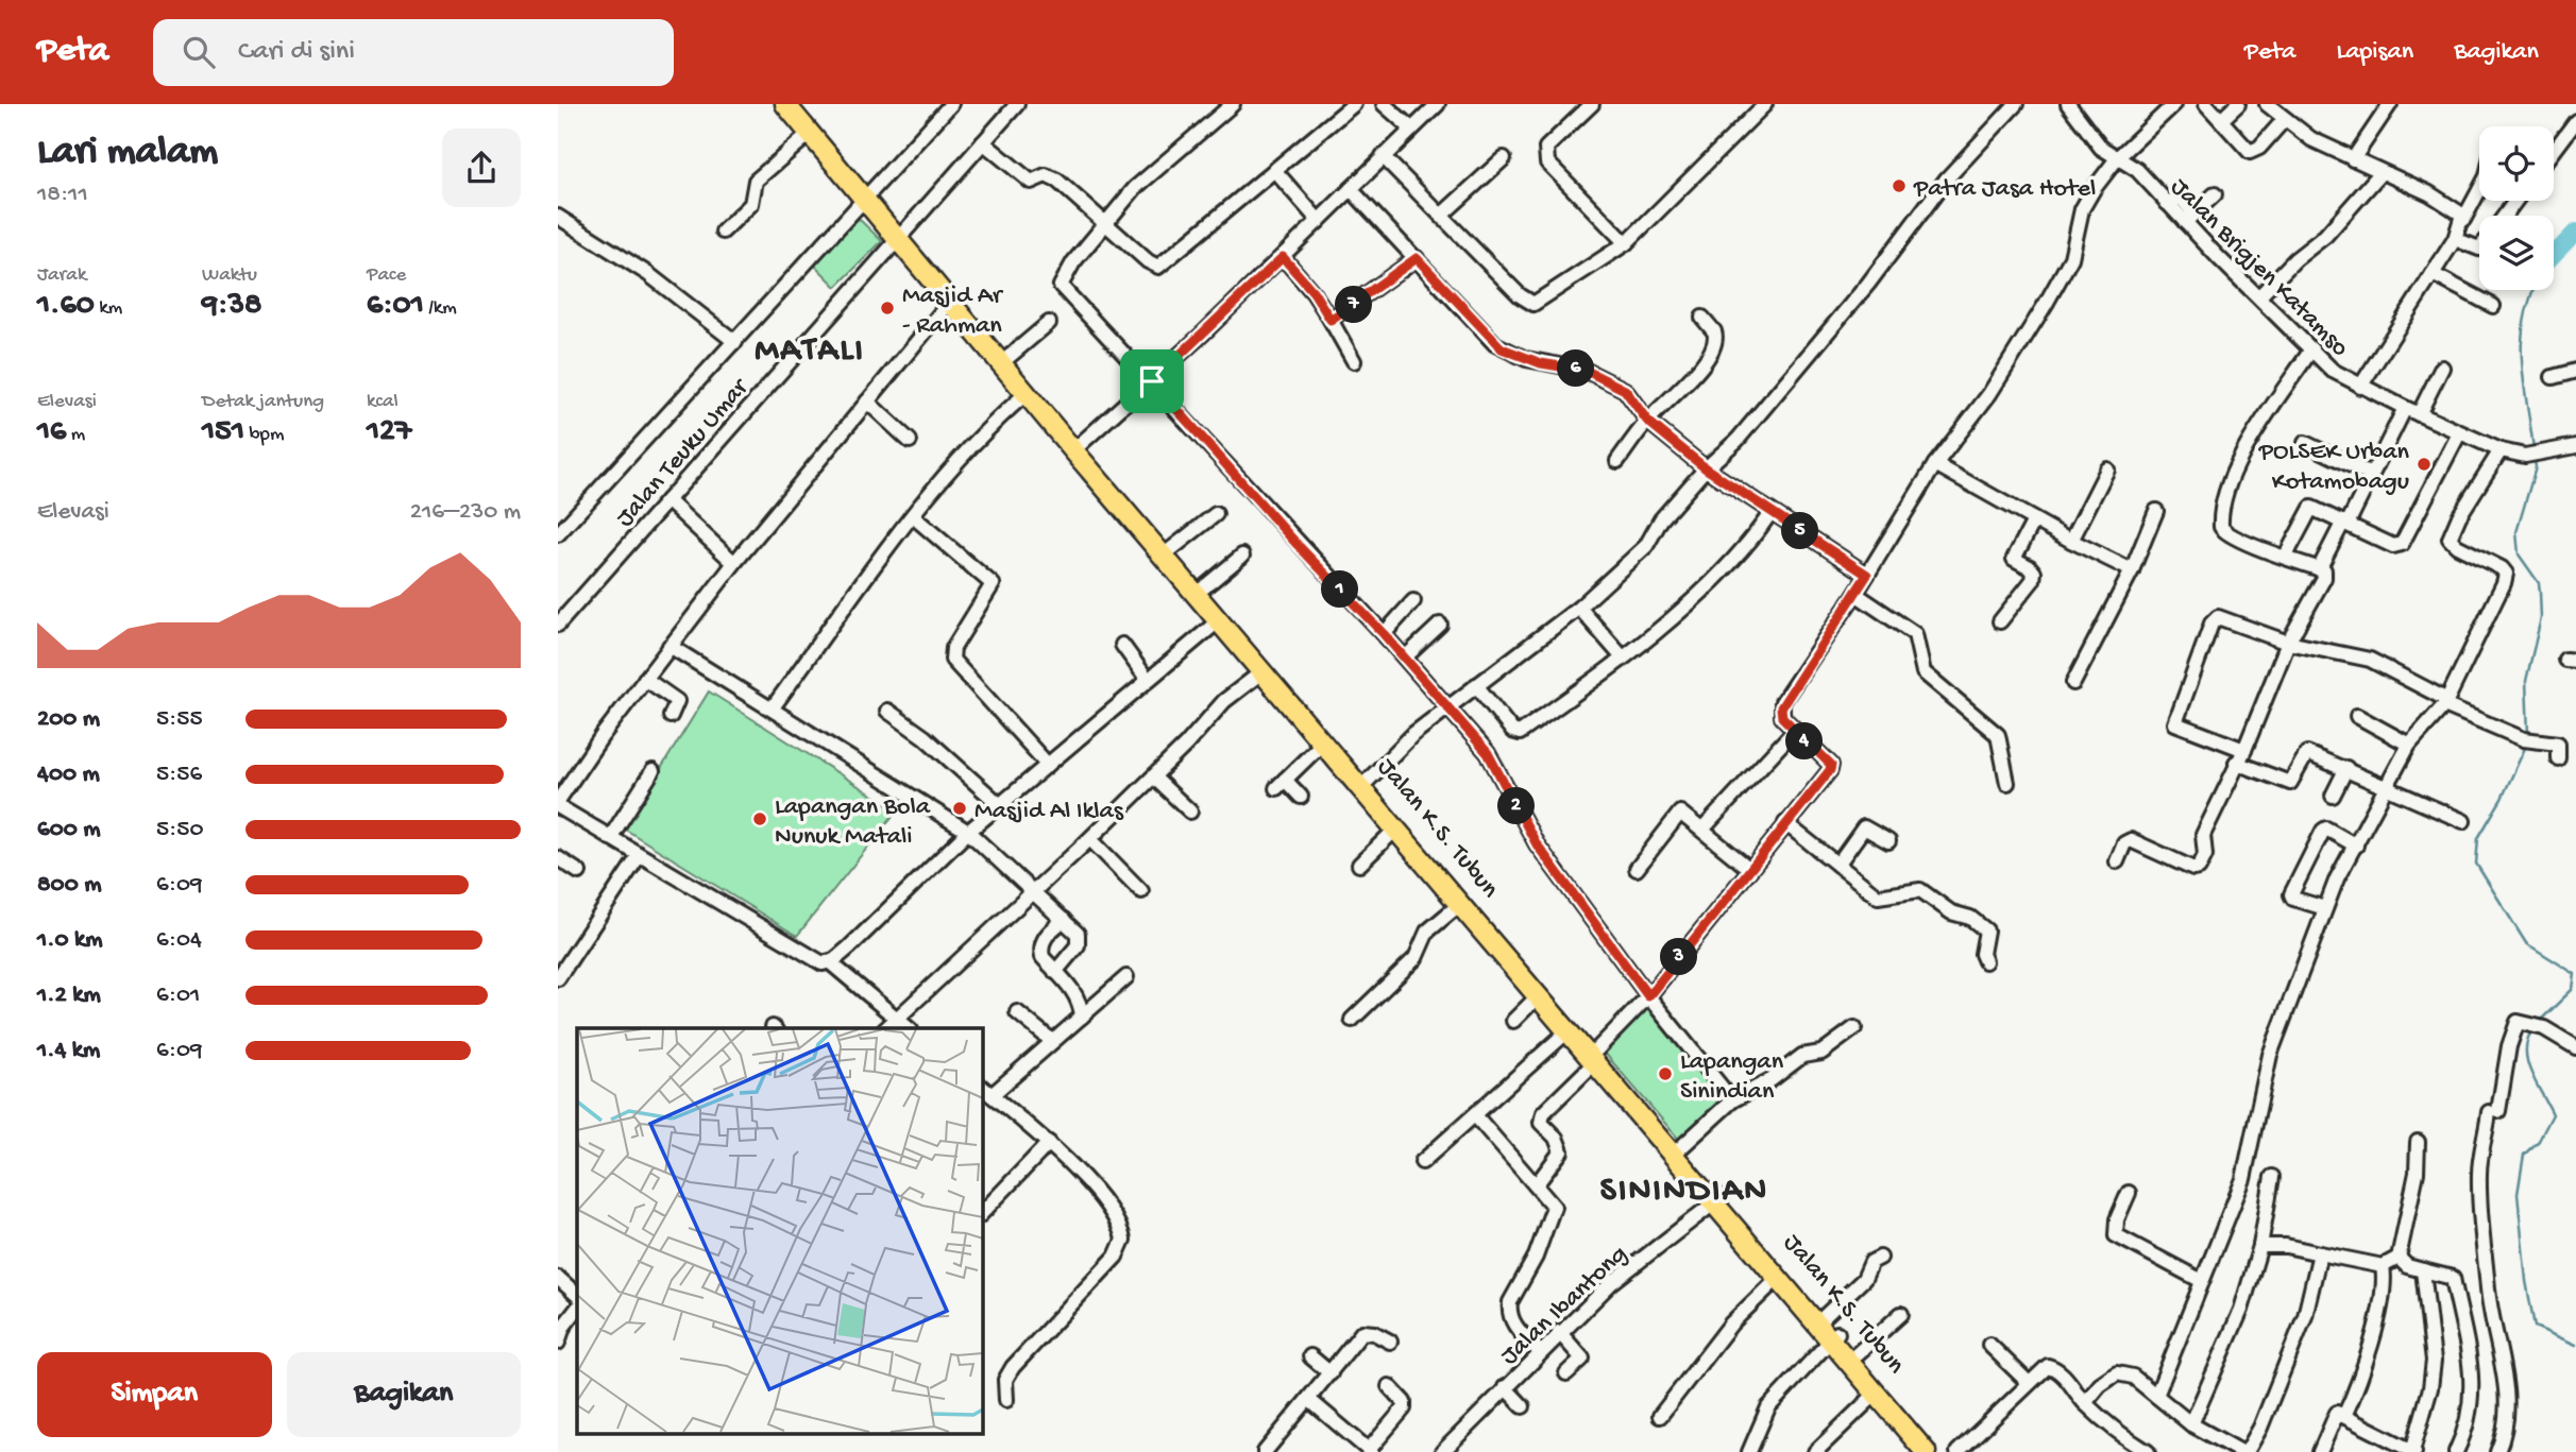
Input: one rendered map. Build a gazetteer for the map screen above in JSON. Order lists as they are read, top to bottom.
{
  "streets": {
    "highway": ["Jalan K.S. Tubun"],
    "street": ["Jalan Brigjen Katamso", "Jalan Teuku Umar", "Jalan Ibantong"]
  },
  "crossings": [
    ["Jalan Teuku Umar", "Jalan K.S. Tubun"],
    ["Jalan K.S. Tubun", "Jalan Ibantong"]
  ],
  "districts": ["MATALI", "SININDIAN"],
  "places": [
    "Patra Jasa Hotel",
    "Masjid Ar - Rahman",
    "POLSEK Urban Kotamobagu",
    "Masjid Al Iklas",
    "Lapangan Bola Nunuk Matali",
    "Lapangan Sinindian"
  ],
  "page": {
    "header": "Peta",
    "search": "Cari di sini",
    "nav": ["Peta", "Lapisan", "Bagikan"],
    "heading": ["Lari malam", "18:11"],
    "stats": [
      ["Jarak", "1.60 km"],
      ["Waktu", "9:38"],
      ["Pace", "6:01 /km"],
      ["Elevasi", "16 m"],
      ["Detak jantung", "151 bpm"],
      ["kcal", "127"]
    ],
    "pins": [
      "7",
      "6",
      "5",
      "1",
      "4",
      "2",
      "3"
    ],
    "chart": ["Elevasi", "216–230 m"],
    "list": [
      {
        "name": "200 m",
        "note": "5:55"
      },
      {
        "name": "400 m",
        "note": "5:56"
      },
      {
        "name": "600 m",
        "note": "5:50"
      },
      {
        "name": "800 m",
        "note": "6:09"
      },
      {
        "name": "1.0 km",
        "note": "6:04"
      },
      {
        "name": "1.2 km",
        "note": "6:01"
      },
      {
        "name": "1.4 km",
        "note": "6:09"
      }
    ],
    "buttons": ["Simpan", "Bagikan"]
  }
}
